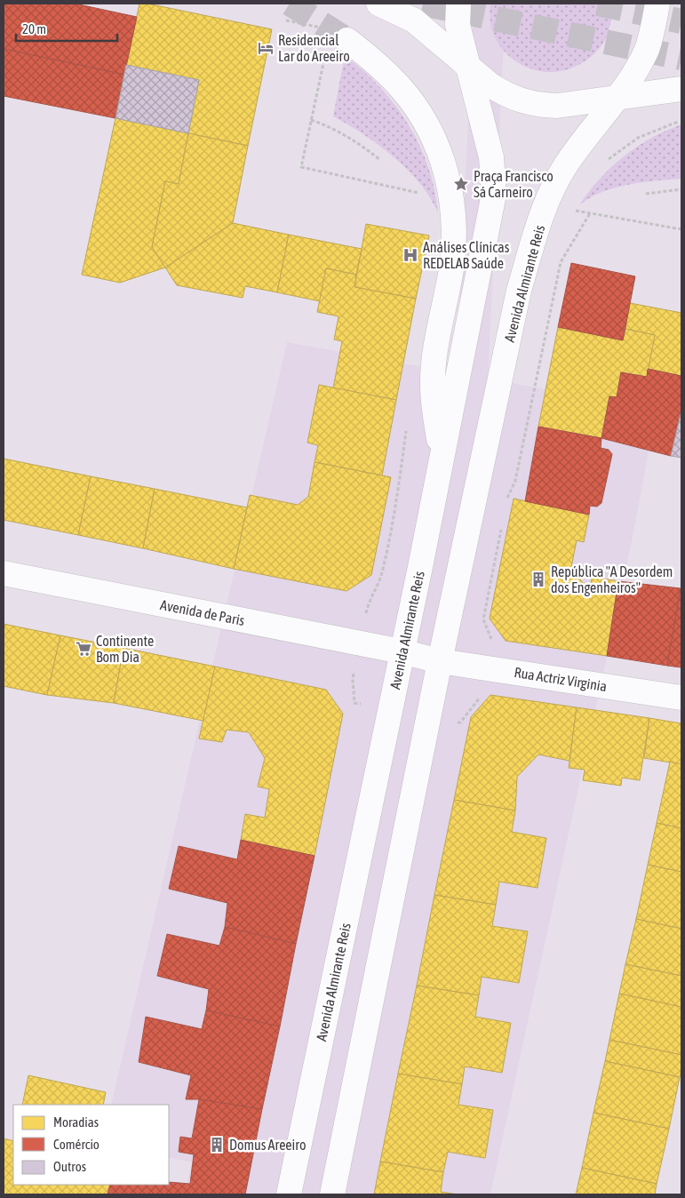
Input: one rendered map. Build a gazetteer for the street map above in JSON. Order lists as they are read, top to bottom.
{
  "streets": {
    "main road": ["Avenida Almirante Reis", "Avenida de Paris", "Rua Actriz Virginia"]
  },
  "crossings": [
    ["Avenida Almirante Reis", "Avenida de Paris"],
    ["Avenida Almirante Reis", "Rua Actriz Virginia"],
    ["Avenida de Paris", "Rua Actriz Virginia"]
  ],
  "places": {
    "hotel": ["Residencial Lar do Areeiro"],
    "place": ["Praça Francisco Sá Carneiro"],
    "hospital": ["Análises Clínicas REDELAB Saúde"],
    "building": ["República \"A Desordem dos Engenheiros\"", "Domus Areeiro"],
    "supermarket": ["Continente Bom Dia"]
  },
  "legend": ["Moradias", "Comércio", "Outros"],
  "scale_bar": "20 m"
}
